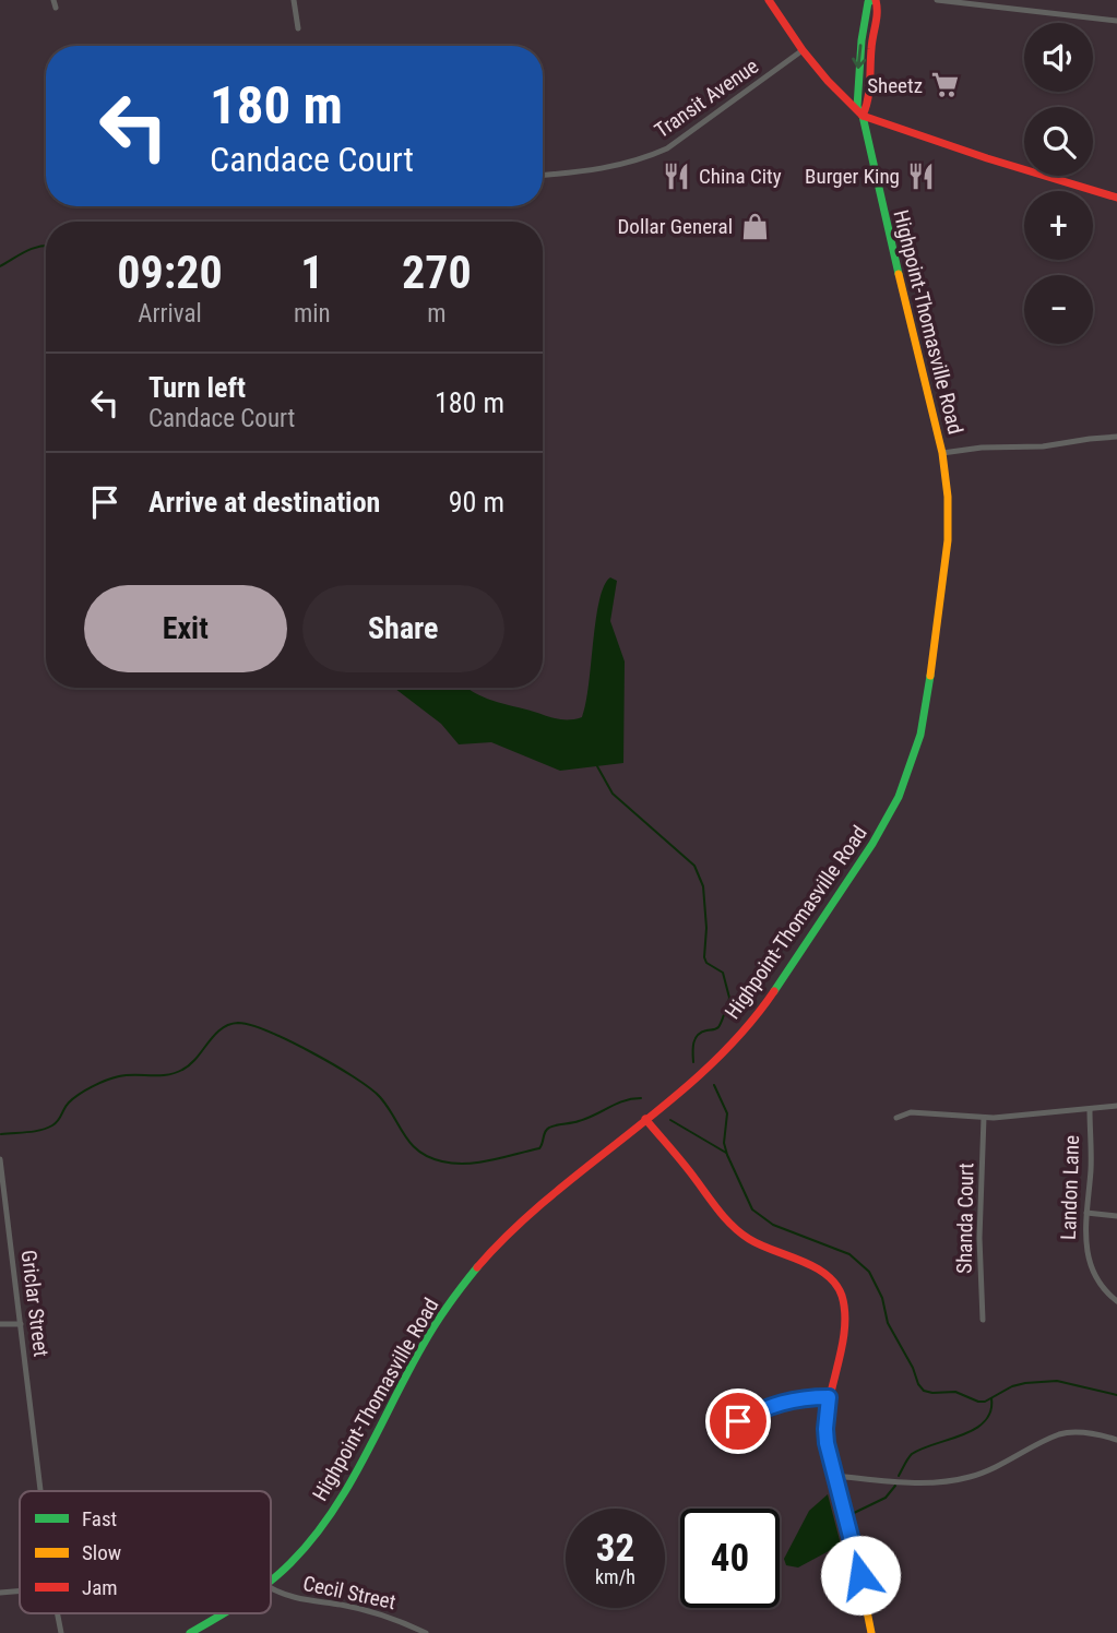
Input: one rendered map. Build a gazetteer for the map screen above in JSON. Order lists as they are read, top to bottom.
{
  "streets": {
    "main road": ["Highpoint-Thomasville Road"],
    "street": [
      "Transit Avenue",
      "Landon Lane",
      "Shanda Court",
      "Griclar Street",
      "Cecil Street"
    ]
  },
  "places": {
    "supermarket": ["Sheetz"],
    "restaurant": ["China City", "Burger King"],
    "shop": ["Dollar General"]
  },
  "legend": ["Fast", "Slow", "Jam"],
  "page": {
    "map_buttons": ["+", "−"],
    "turn": ["180 m", "Candace Court"],
    "eta": [
      "09:20",
      "Arrival",
      "1",
      "min",
      "270",
      "m"
    ],
    "list": [
      {
        "name": "Turn left",
        "note": "Candace Court",
        "value": "180 m"
      },
      {
        "name": "Arrive at destination",
        "value": "90 m"
      }
    ],
    "buttons": ["Exit", "Share"],
    "speed": "32 km/h",
    "limit": "40"
  }
}
